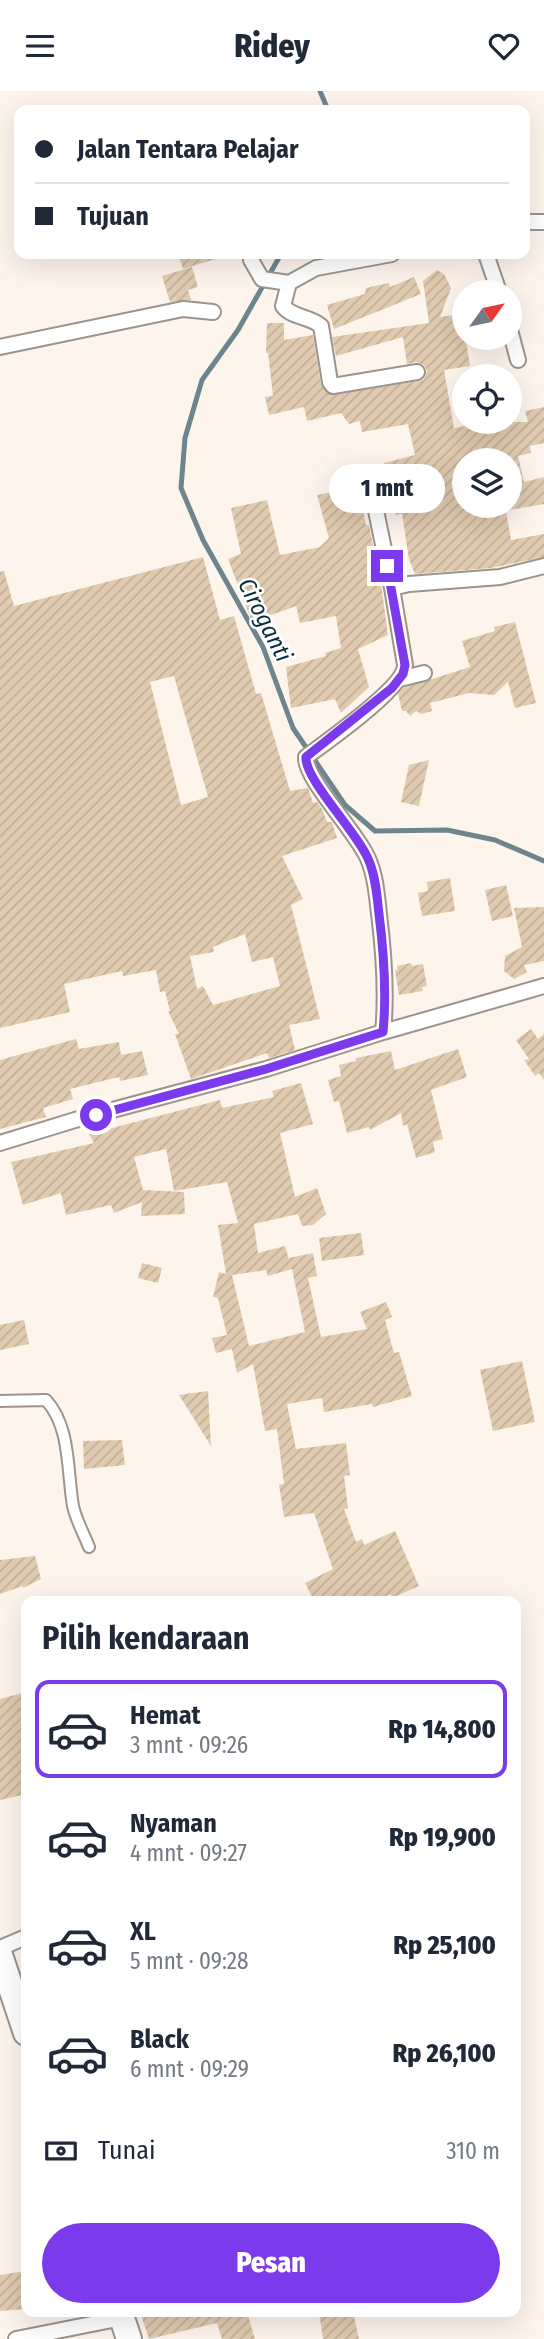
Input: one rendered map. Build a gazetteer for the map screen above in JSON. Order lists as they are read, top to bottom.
{
  "water": ["Ciroganti"],
  "north": "top right",
  "page": {
    "header": "Ridey",
    "banner": ["Jalan Tentara Pelajar", "Tujuan"],
    "bubble": "1 mnt",
    "heading": "Pilih kendaraan",
    "list": [
      {
        "name": "Hemat",
        "note": "3 mnt · 09:26",
        "value": "Rp 14,800"
      },
      {
        "name": "Nyaman",
        "note": "4 mnt · 09:27",
        "value": "Rp 19,900"
      },
      {
        "name": "XL",
        "note": "5 mnt · 09:28",
        "value": "Rp 25,100"
      },
      {
        "name": "Black",
        "note": "6 mnt · 09:29",
        "value": "Rp 26,100"
      }
    ],
    "pay": ["Tunai", "310 m"],
    "buttons": "Pesan"
  }
}
